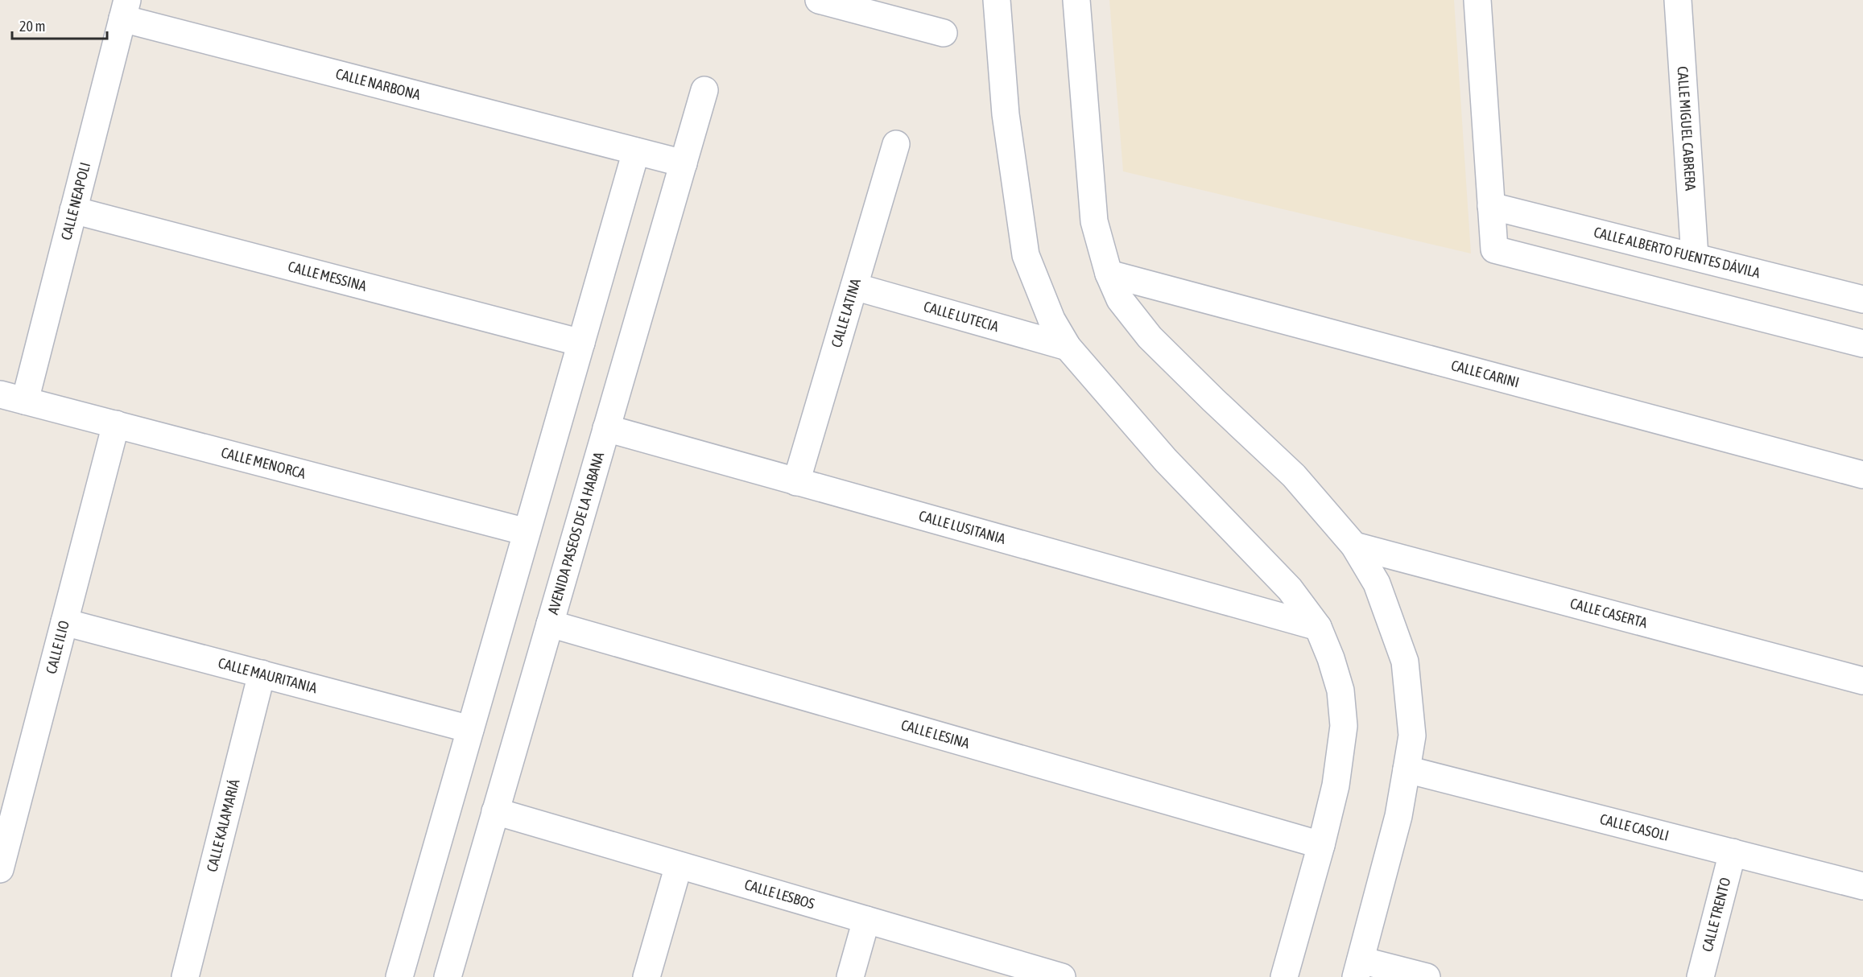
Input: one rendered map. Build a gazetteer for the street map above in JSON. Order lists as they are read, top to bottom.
{
  "streets": {
    "street": [
      "CALLE NARBONA",
      "CALLE MIGUEL CABRERA",
      "CALLE NEAPOLI",
      "CALLE ALBERTO FUENTES DÁVILA",
      "CALLE MESSINA",
      "CALLE LATINA",
      "CALLE LUTECIA",
      "CALLE CARINI",
      "CALLE MENORCA",
      "CALLE LUSITANIA",
      "AVENIDA PASEOS DE LA HABANA",
      "CALLE CASERTA",
      "CALLE ILIO",
      "CALLE MAURITANIA",
      "CALLE LESINA",
      "CALLE KALAMARIÁ",
      "CALLE CASOLI",
      "CALLE LESBOS",
      "CALLE TRENTO"
    ]
  },
  "crossings": [
    ["CALLE NARBONA", "CALLE NEAPOLI"],
    ["CALLE NARBONA", "AVENIDA PASEOS DE LA HABANA"],
    ["CALLE MIGUEL CABRERA", "CALLE ALBERTO FUENTES DÁVILA"],
    ["CALLE NEAPOLI", "CALLE MESSINA"],
    ["CALLE NEAPOLI", "CALLE MENORCA"],
    ["CALLE LATINA", "CALLE LUTECIA"],
    ["CALLE LATINA", "CALLE LUSITANIA"],
    ["CALLE MENORCA", "CALLE ILIO"],
    ["CALLE LUSITANIA", "AVENIDA PASEOS DE LA HABANA"],
    ["AVENIDA PASEOS DE LA HABANA", "CALLE LESINA"],
    ["AVENIDA PASEOS DE LA HABANA", "CALLE LESBOS"],
    ["CALLE ILIO", "CALLE MAURITANIA"],
    ["CALLE MAURITANIA", "CALLE KALAMARIÁ"],
    ["CALLE CASOLI", "CALLE TRENTO"]
  ],
  "scale_bar": "20 m"
}
